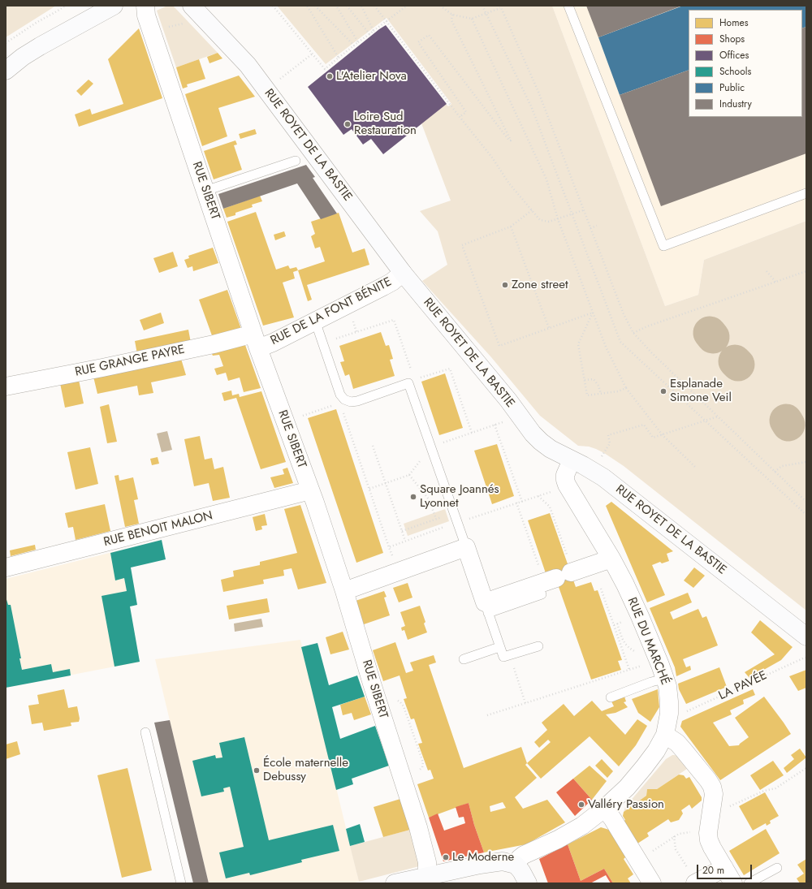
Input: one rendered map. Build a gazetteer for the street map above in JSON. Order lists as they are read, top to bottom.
{
  "streets": {
    "street": [
      "RUE ROYET DE LA BASTIE",
      "RUE SIBERT",
      "RUE DE LA FONT BÉNITE",
      "RUE GRANGE PAYRE",
      "RUE BENOIT MALON",
      "RUE DU MARCHÉ"
    ],
    "path": ["LA PAVÉE"]
  },
  "crossings": [
    ["RUE ROYET DE LA BASTIE", "RUE DE LA FONT BÉNITE"],
    ["RUE ROYET DE LA BASTIE", "RUE DU MARCHÉ"],
    ["RUE SIBERT", "RUE DE LA FONT BÉNITE"],
    ["RUE SIBERT", "RUE GRANGE PAYRE"],
    ["RUE SIBERT", "RUE BENOIT MALON"],
    ["RUE DE LA FONT BÉNITE", "RUE GRANGE PAYRE"]
  ],
  "places": [
    "L'Atelier Nova",
    "Loire Sud Restauration",
    "Zone street",
    "Esplanade Simone Veil",
    "Square Joannés Lyonnet",
    "École maternelle Debussy",
    "Valléry Passion",
    "Le Moderne"
  ],
  "legend": [
    "Homes",
    "Shops",
    "Offices",
    "Schools",
    "Public",
    "Industry"
  ],
  "scale_bar": "20 m"
}
